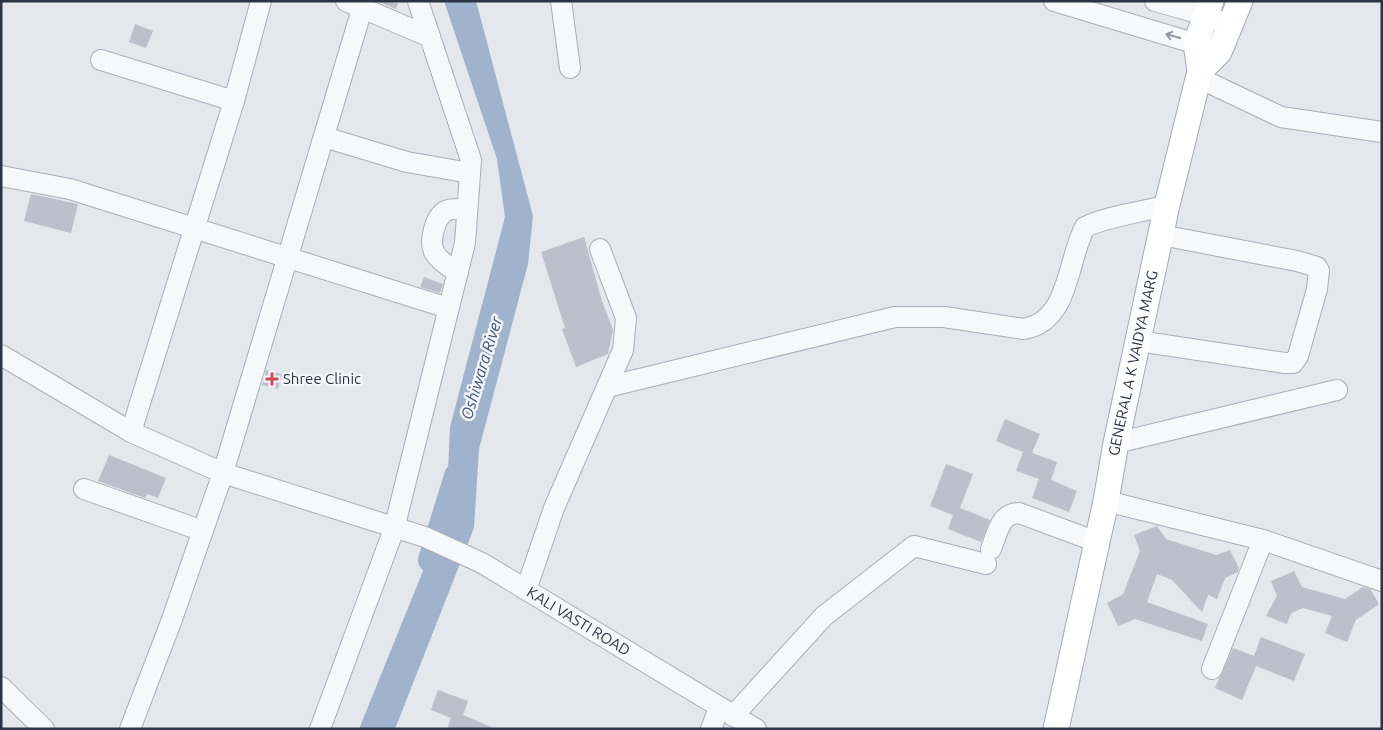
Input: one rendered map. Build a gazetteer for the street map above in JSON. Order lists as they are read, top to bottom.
{
  "streets": {
    "main road": ["GENERAL A K VAIDYA MARG"],
    "street": ["KALI VASTI ROAD"]
  },
  "water": ["Oshiwara River"],
  "places": {
    "health": ["Shree Clinic"]
  }
}
